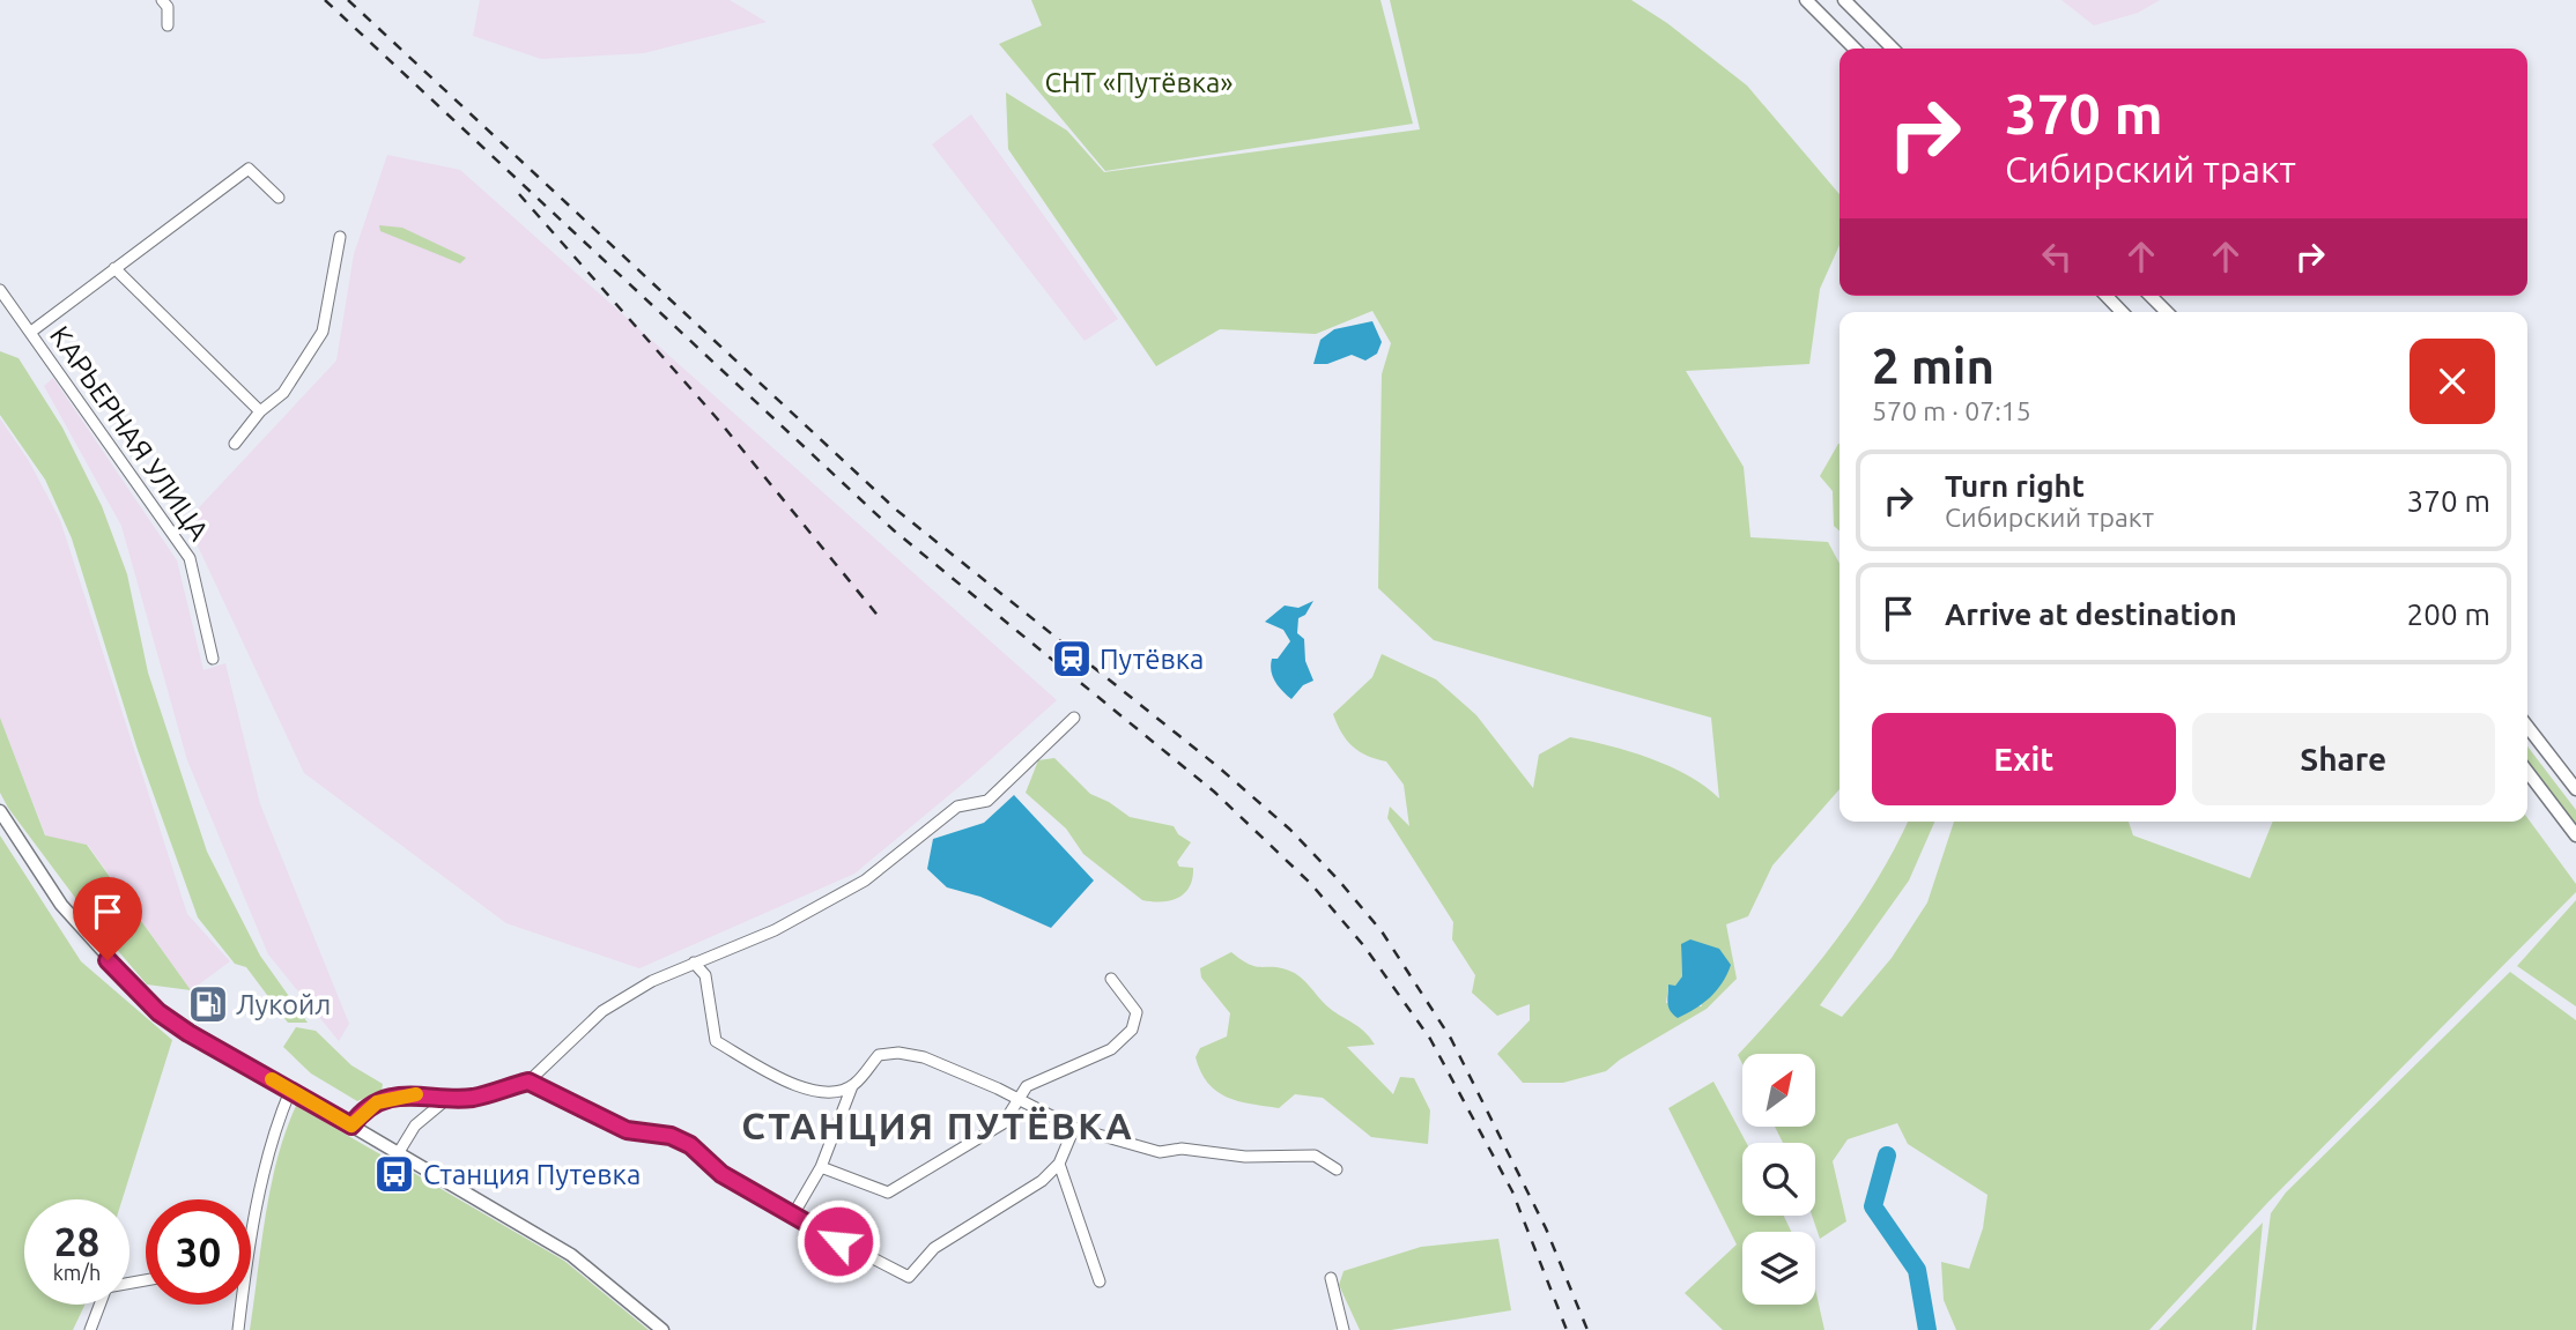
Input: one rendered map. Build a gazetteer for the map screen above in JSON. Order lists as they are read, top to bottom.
{
  "streets": {
    "street": ["КАРЬЕРНАЯ УЛИЦА"]
  },
  "districts": ["СТАНЦИЯ ПУТЁВКА"],
  "parks": ["СНТ «Путёвка»"],
  "places": {
    "station": ["Путёвка"],
    "fuel station": ["Лукойл"],
    "bus stop": ["Станция Путевка"]
  },
  "north": "top right",
  "page": {
    "turn": ["370 m", "Сибирский тракт"],
    "heading": ["2 min", "570 m · 07:15"],
    "list": [
      {
        "name": "Turn right",
        "note": "Сибирский тракт",
        "value": "370 m"
      },
      {
        "name": "Arrive at destination",
        "value": "200 m"
      }
    ],
    "buttons": ["Exit", "Share"],
    "speed": "28 km/h",
    "limit": "30"
  }
}
